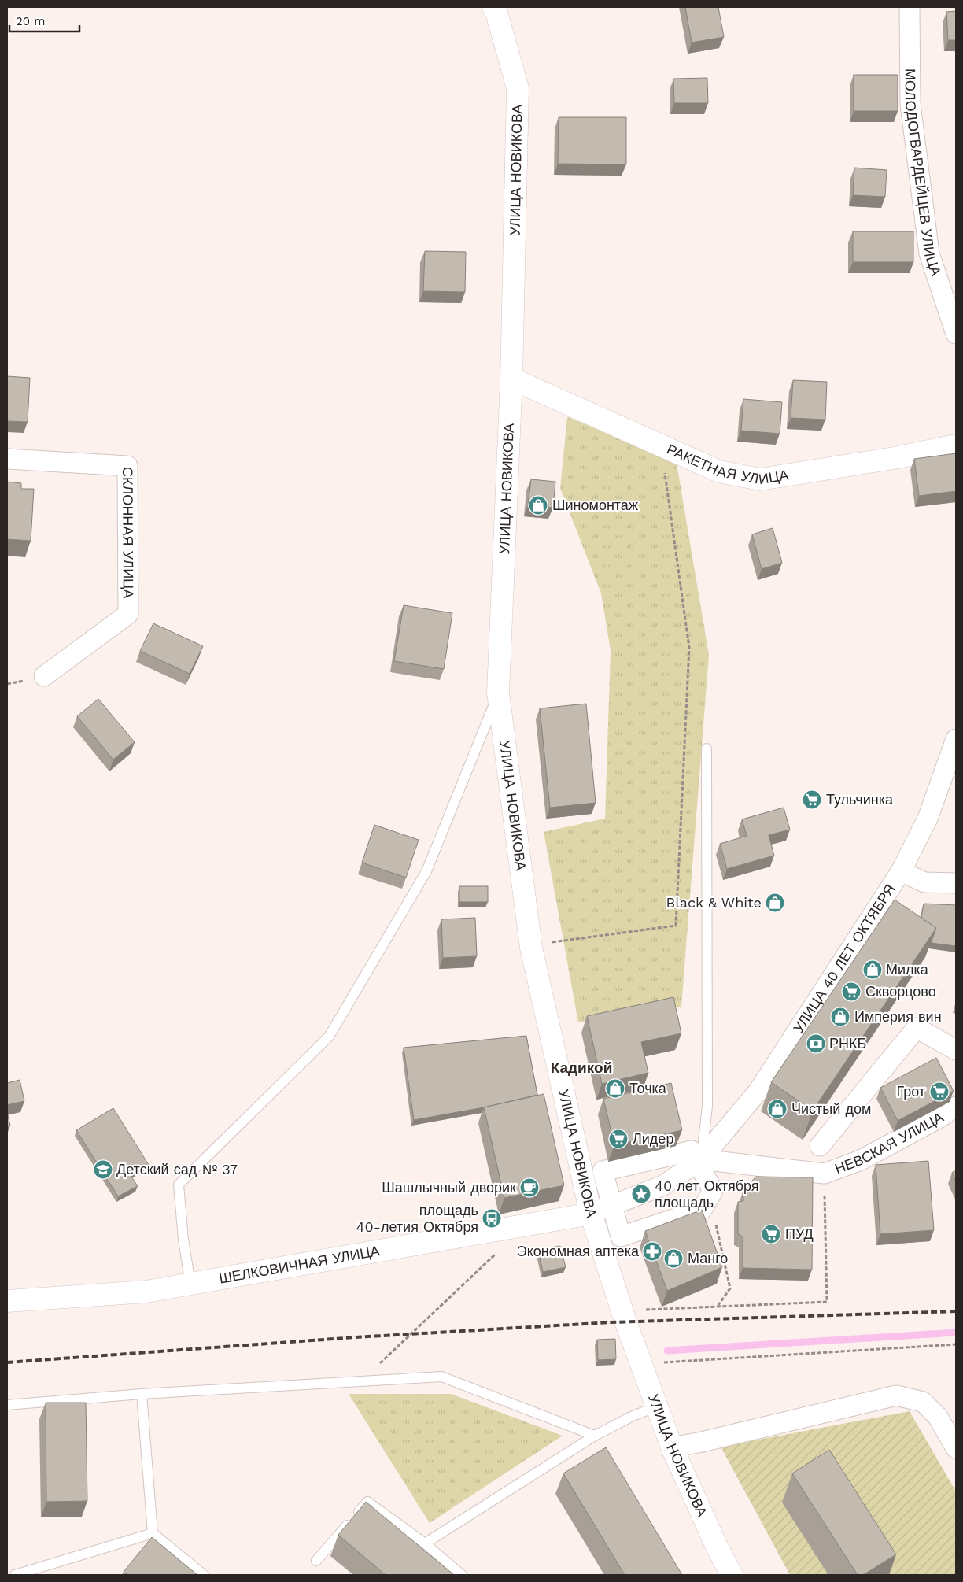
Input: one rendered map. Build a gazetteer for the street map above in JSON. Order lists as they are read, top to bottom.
{
  "streets": {
    "main road": ["УЛИЦА НОВИКОВА", "РАКЕТНАЯ УЛИЦА", "ШЕЛКОВИЧНАЯ УЛИЦА"],
    "street": [
      "МОЛОДОГВАРДЕЙЦЕВ УЛИЦА",
      "СКЛОННАЯ УЛИЦА",
      "УЛИЦА 40 ЛЕТ ОКТЯБРЯ",
      "НЕВСКАЯ УЛИЦА"
    ]
  },
  "crossings": [
    ["УЛИЦА НОВИКОВА", "РАКЕТНАЯ УЛИЦА"],
    ["УЛИЦА НОВИКОВА", "ШЕЛКОВИЧНАЯ УЛИЦА"],
    ["УЛИЦА 40 ЛЕТ ОКТЯБРЯ", "НЕВСКАЯ УЛИЦА"]
  ],
  "districts": ["Кадикой"],
  "places": {
    "shop": [
      "Шиномонтаж",
      "Black & White",
      "Милка",
      "Империя вин",
      "Точка",
      "Чистый дом",
      "Манго"
    ],
    "supermarket": [
      "Тульчинка",
      "Скворцово",
      "Грот",
      "Лидер",
      "ПУД"
    ],
    "bank": ["РНКБ"],
    "school or university": ["Детский сад № 37"],
    "cafe": ["Шашлычный дворик"],
    "place": ["40 лет Октября площадь"],
    "bus stop": ["площадь 40-летия Октября"],
    "pharmacy": ["Экономная аптека"]
  },
  "scale_bar": "20 m"
}
